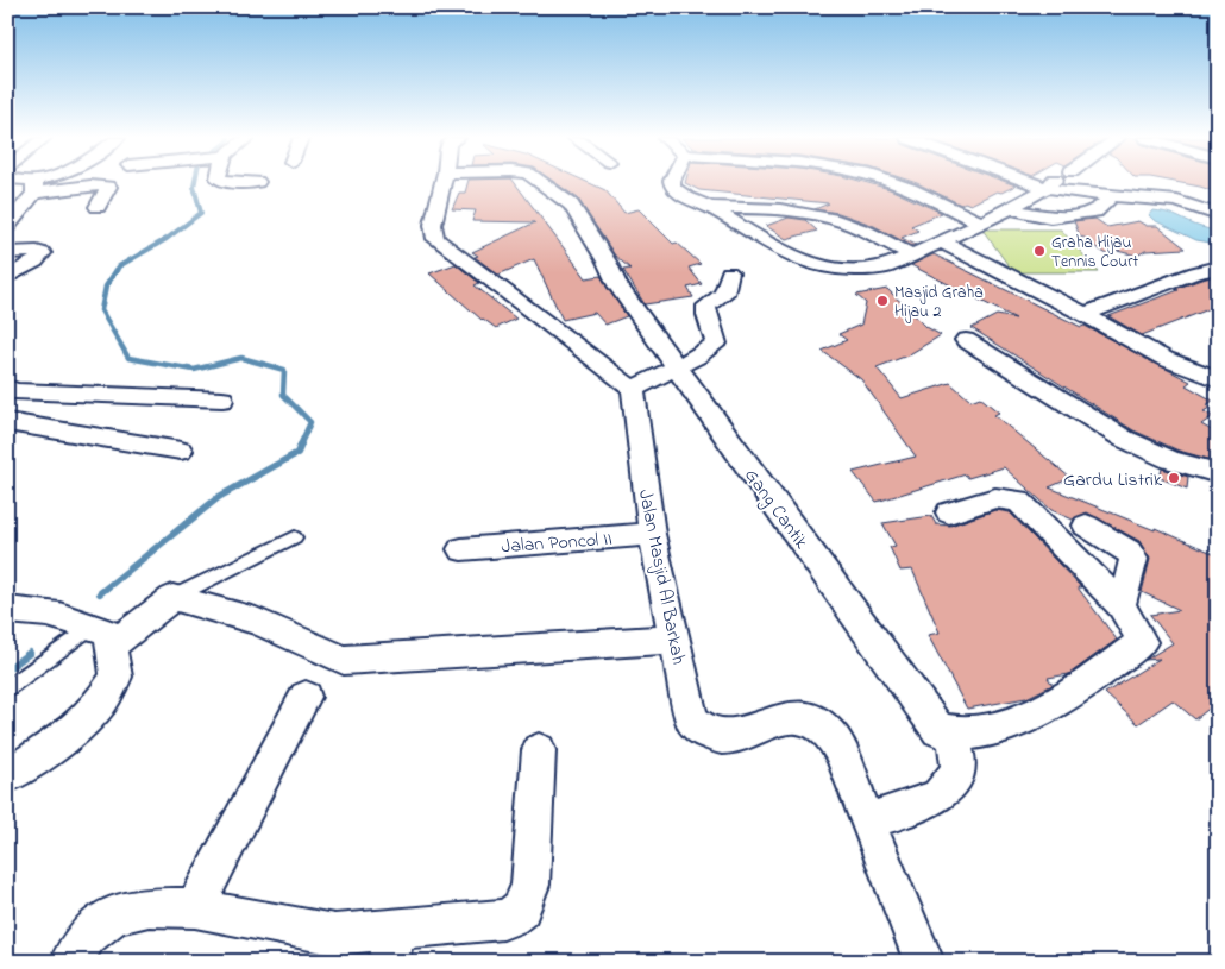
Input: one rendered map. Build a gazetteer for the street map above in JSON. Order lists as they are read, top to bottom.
{
  "streets": {
    "street": ["Gang Cantik", "Jalan Poncol II", "Jalan Masjid Al Barkah"]
  },
  "crossings": [
    ["Jalan Poncol II", "Jalan Masjid Al Barkah"]
  ],
  "places": ["Graha Hijau Tennis Court", "Masjid Graha Hijau 2", "Gardu Listrik"]
}
